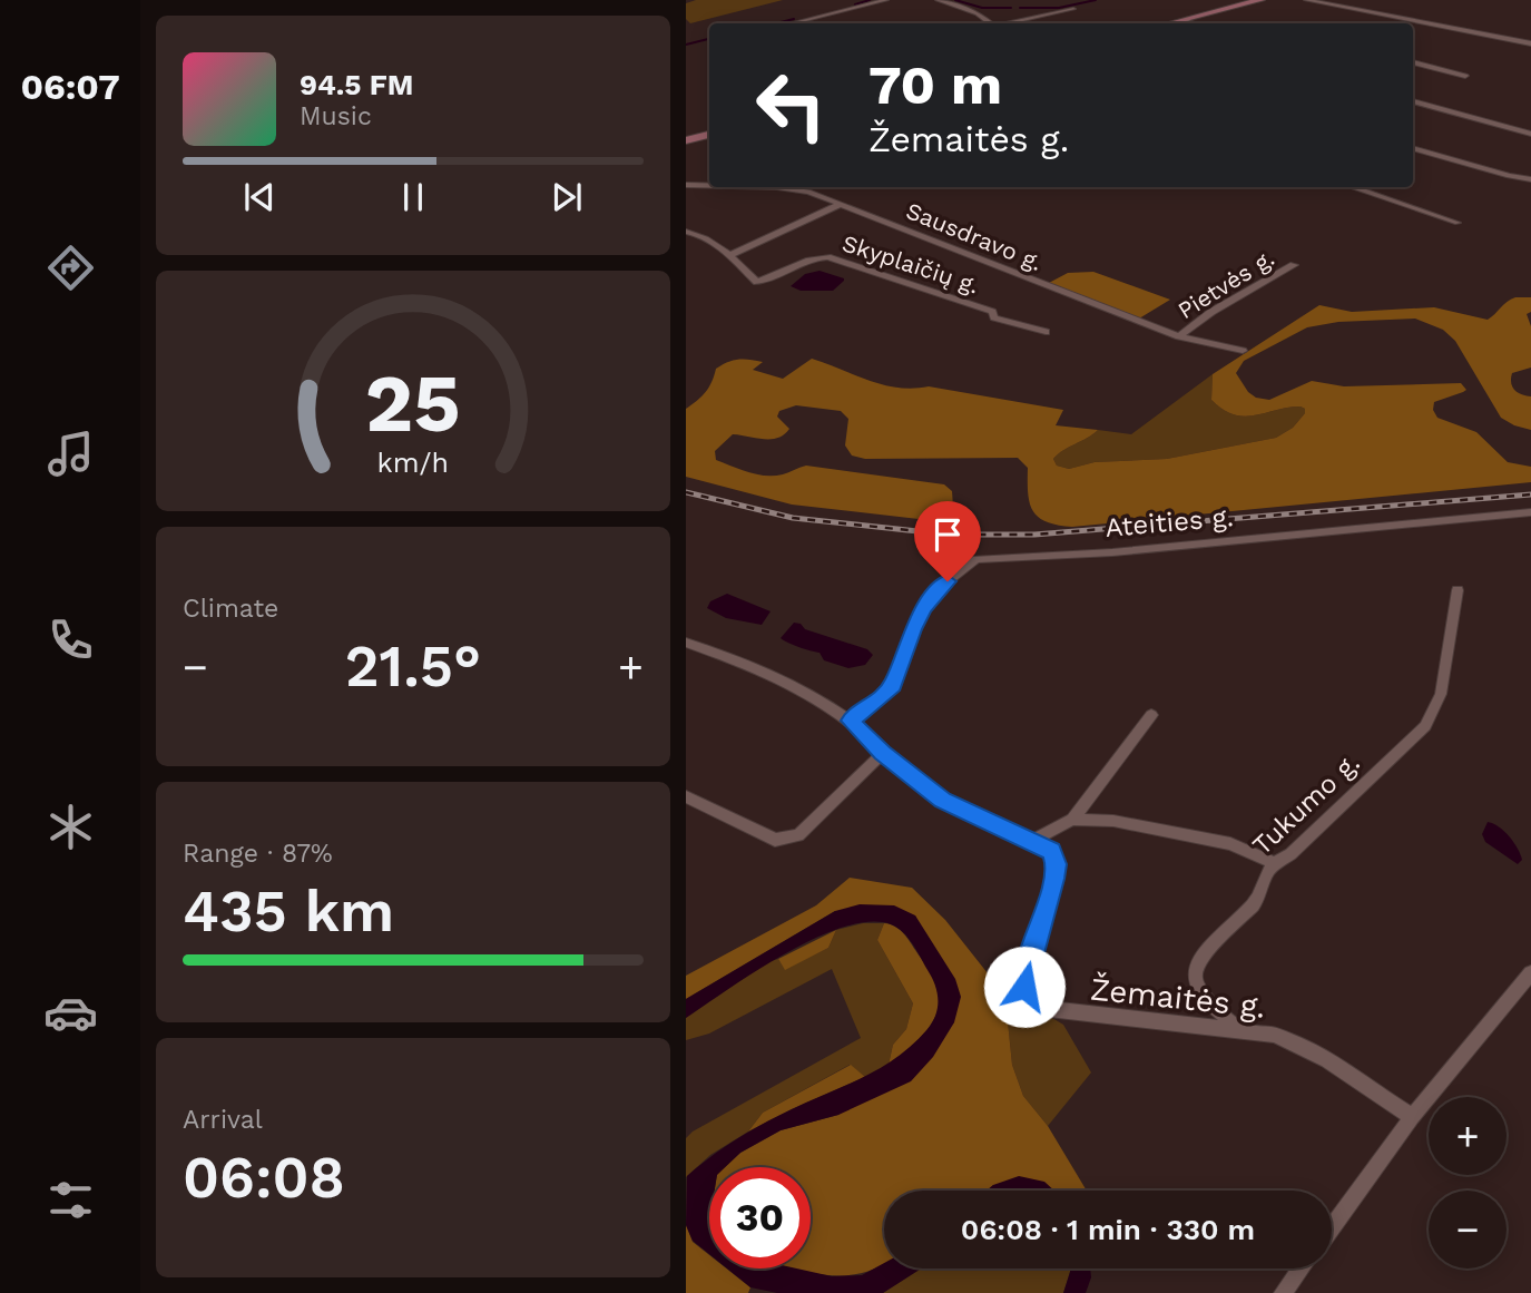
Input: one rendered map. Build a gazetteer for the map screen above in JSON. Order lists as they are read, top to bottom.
{
  "streets": {
    "street": [
      "Sausdravo g.",
      "Skyplaičių g.",
      "Pietvės g.",
      "Ateities g.",
      "Tukumo g.",
      "Žemaitės g."
    ]
  },
  "crossings": [
    ["Sausdravo g.", "Pietvės g."],
    ["Ateities g.", "Žemaitės g."],
    ["Tukumo g.", "Žemaitės g."]
  ],
  "page": {
    "tabs": "06:07",
    "turn": ["70 m", "Žemaitės g."],
    "song": ["94.5 FM", "Music"],
    "tile": [
      "Climate",
      ["Range · 87%", "435 km"],
      ["Arrival", "06:08"]
    ],
    "heat": ["−", "21.5°", "+"],
    "map_buttons": ["+", "−"],
    "limit": "30",
    "trip": "06:08 · 1 min · 330 m",
    "gauge": ["25", "km/h"]
  }
}
